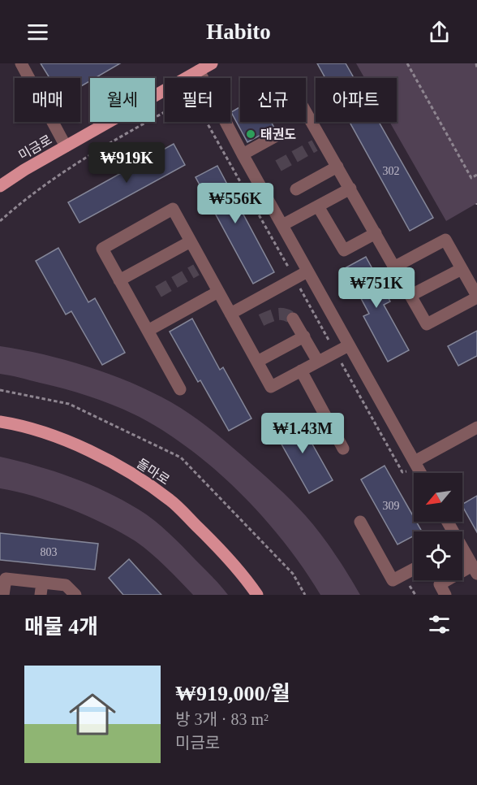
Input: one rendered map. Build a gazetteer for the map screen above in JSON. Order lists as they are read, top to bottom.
{
  "streets": {
    "main road": ["미금로", "돌마로"]
  },
  "places": ["태권도"],
  "house_numbers": ["302", "309", "803"],
  "north": "bottom left",
  "page": {
    "header": "Habito",
    "chip": [
      "매매",
      "월세",
      "필터",
      "신규",
      "아파트"
    ],
    "price": [
      "₩919K",
      "₩556K",
      "₩751K",
      "₩1.43M"
    ],
    "heading": "매물 4개",
    "list": [
      {
        "name": "₩919,000/월",
        "note": "방 3개 · 83 m² · 미금로"
      }
    ]
  }
}
